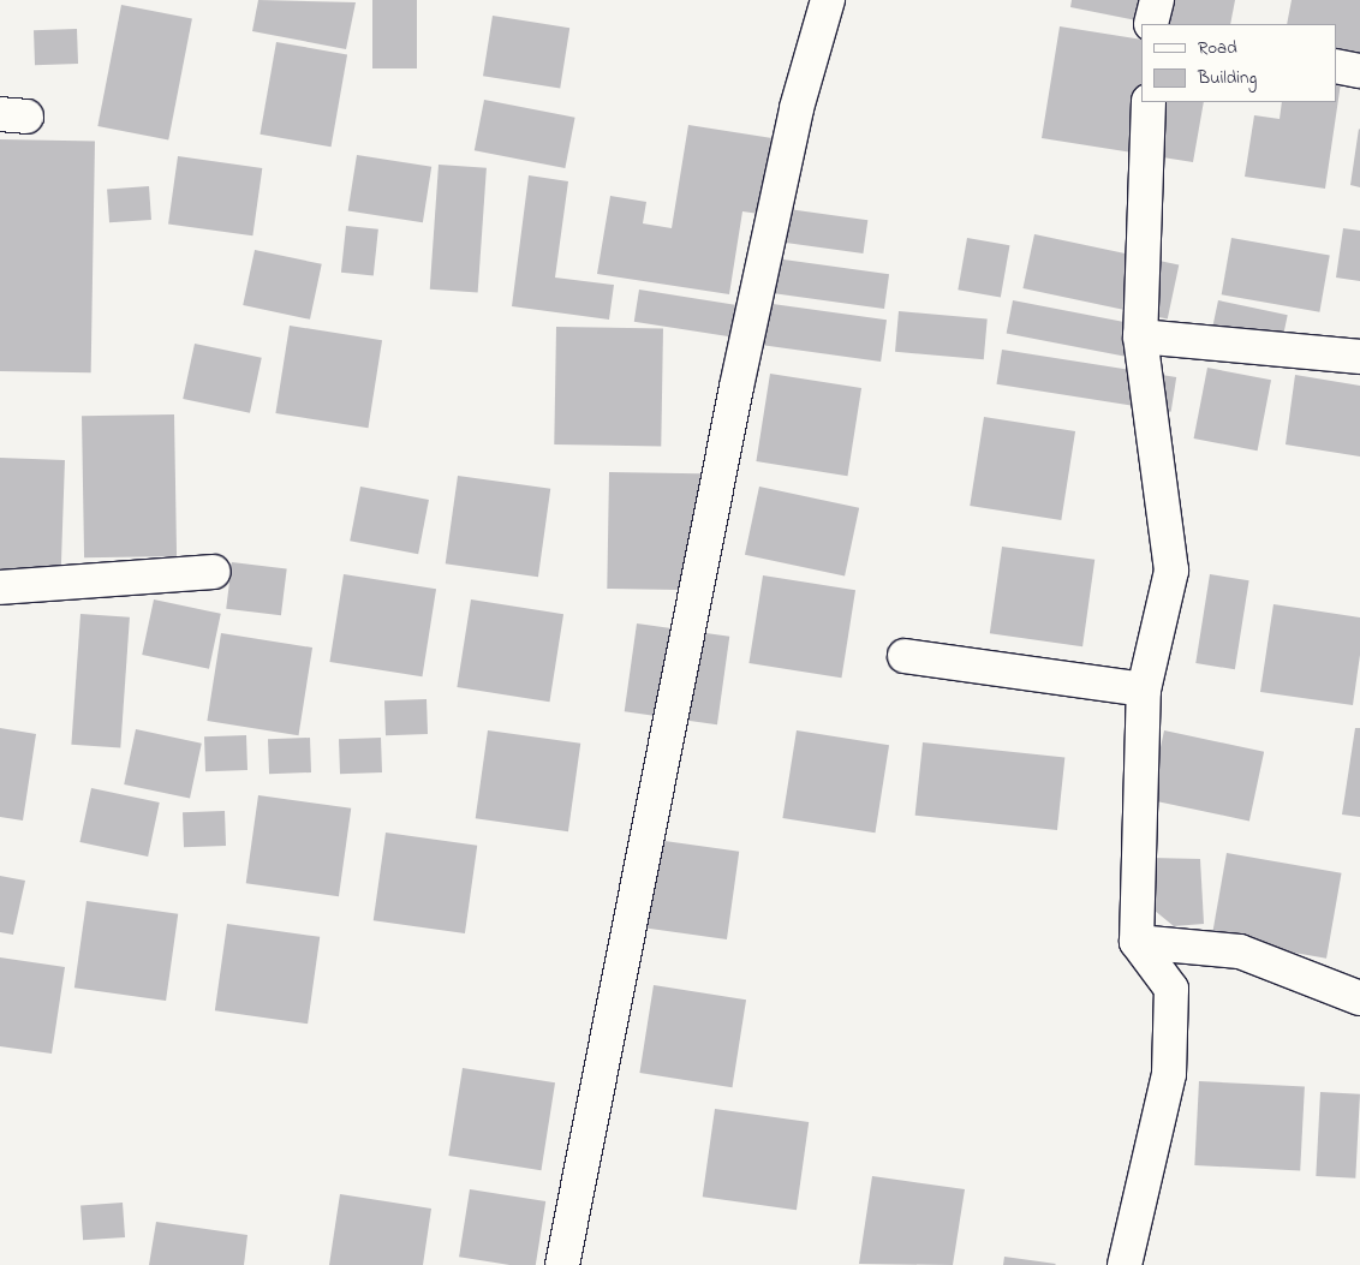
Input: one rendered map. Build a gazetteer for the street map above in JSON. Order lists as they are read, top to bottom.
{
  "legend": ["Road", "Building"]
}
